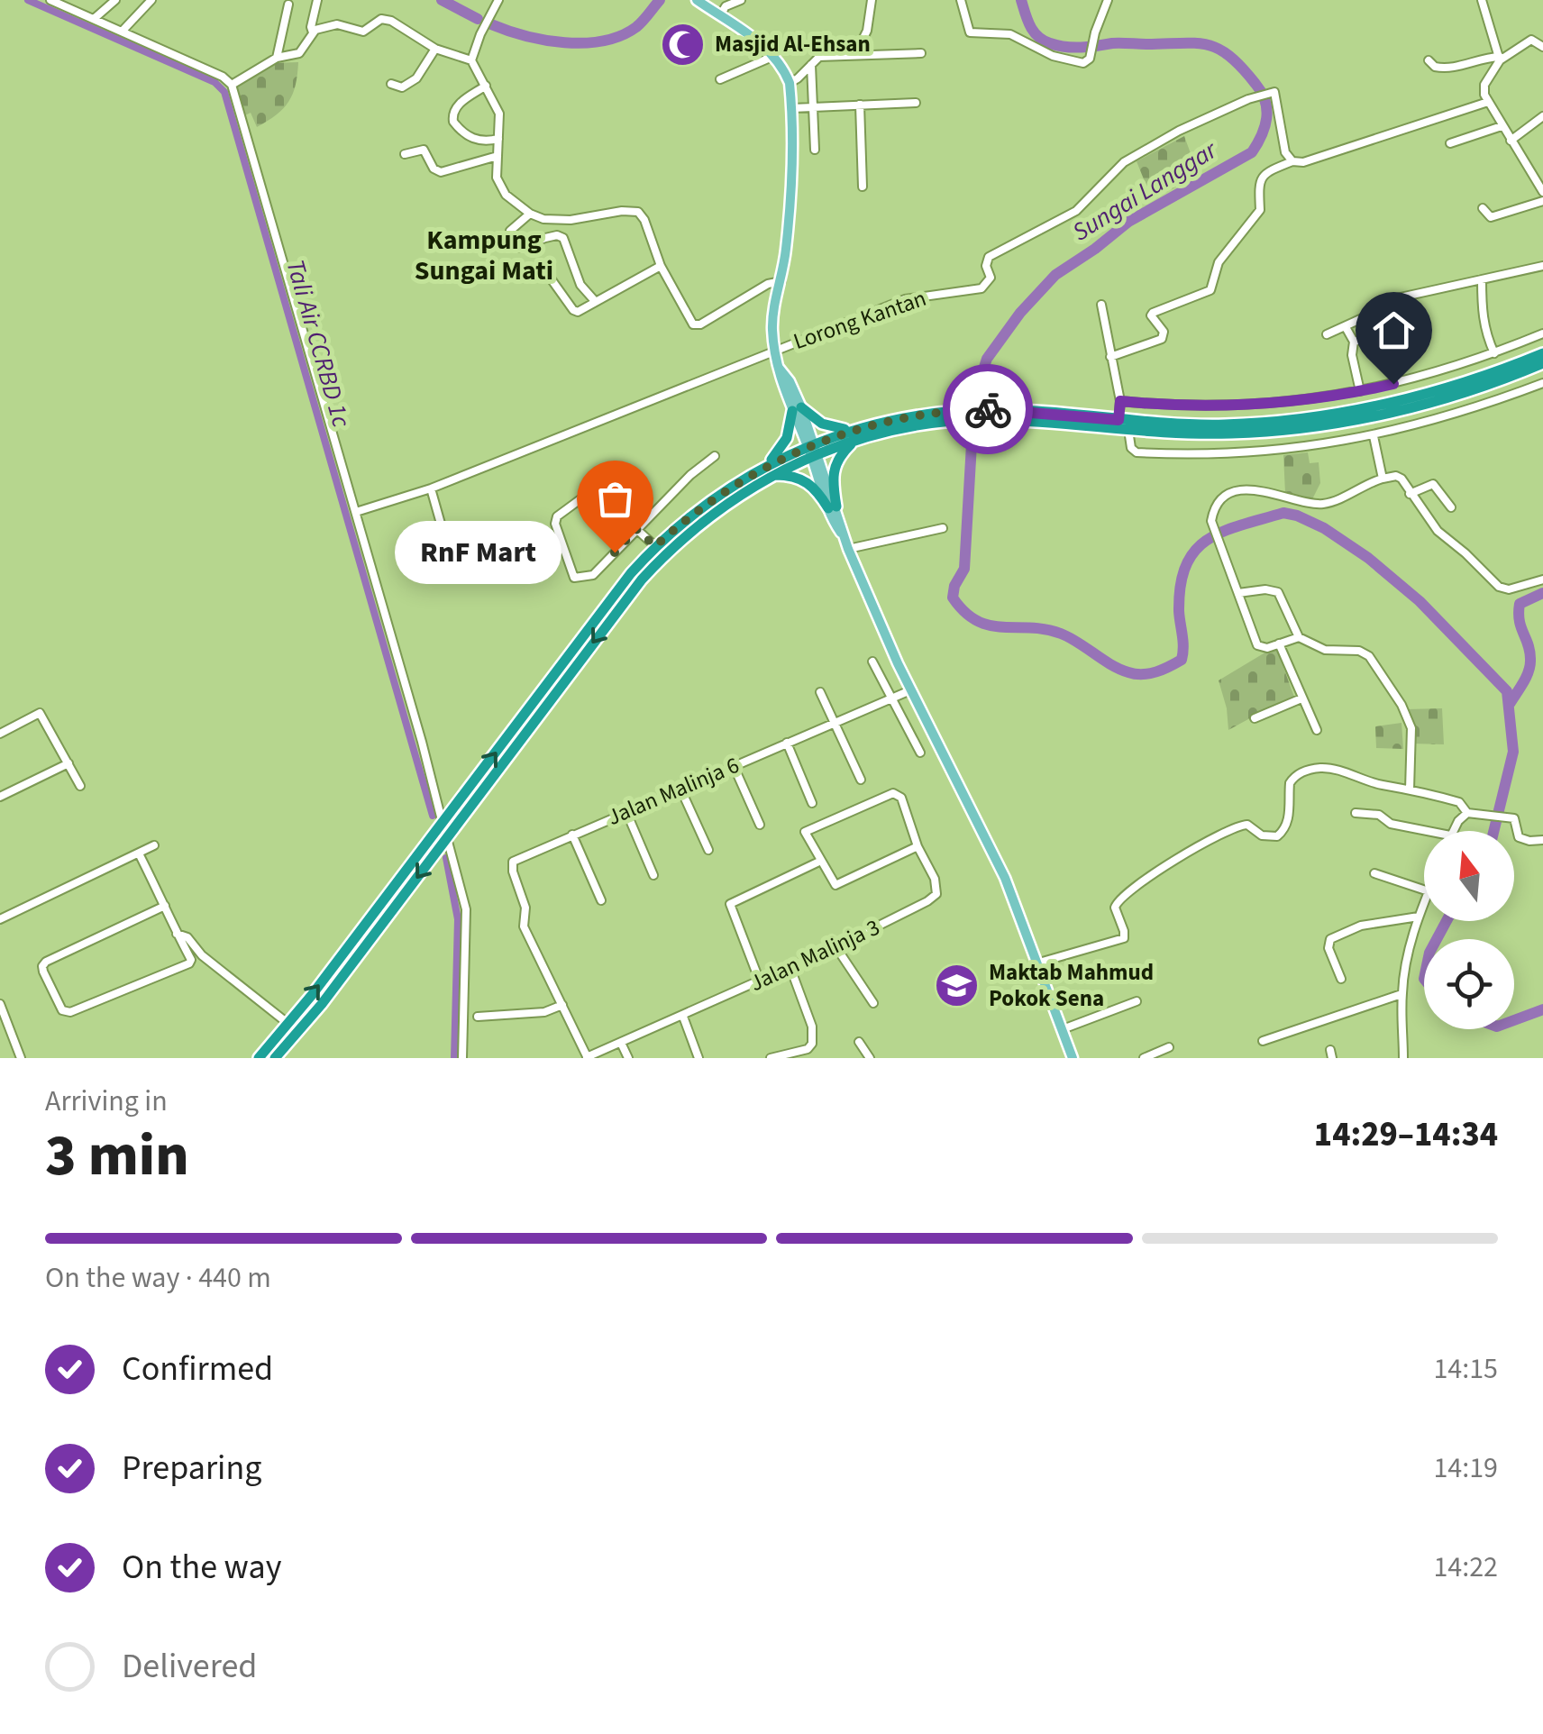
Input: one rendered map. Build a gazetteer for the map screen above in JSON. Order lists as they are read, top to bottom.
{
  "streets": {
    "street": ["Lorong Kantan", "Jalan Malinja 6", "Jalan Malinja 3"]
  },
  "districts": ["Kampung Sungai Mati"],
  "water": ["Sungai Langgar", "Tali Air CCRBD 1c"],
  "places": {
    "mosque": ["Masjid Al-Ehsan"],
    "other": ["RnF Mart"],
    "school or university": ["Maktab Mahmud Pokok Sena"]
  },
  "north": "top",
  "page": {
    "bubble": "RnF Mart",
    "heading": ["3 min", "Arriving in", "14:29–14:34"],
    "bar": "On the way · 440 m",
    "list": [
      ["Confirmed", "14:15"],
      ["Preparing", "14:19"],
      ["On the way", "14:22"],
      "Delivered"
    ]
  }
}
